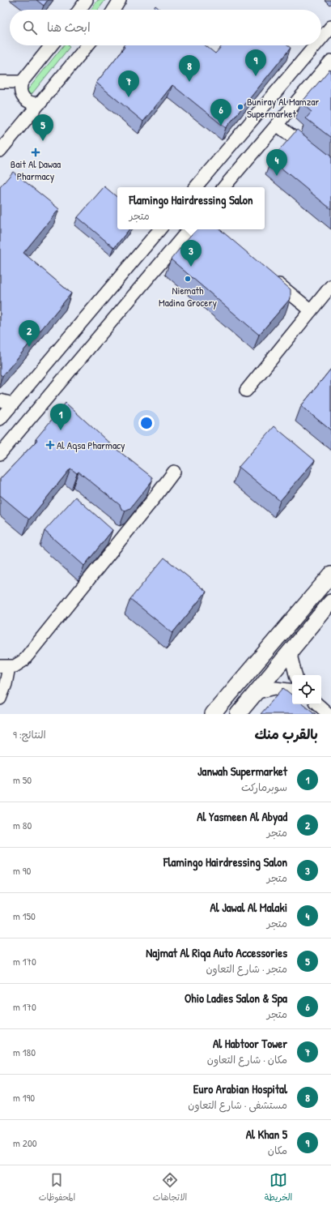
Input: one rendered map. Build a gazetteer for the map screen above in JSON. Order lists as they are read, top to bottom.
{
  "places": {
    "other": ["Buniray Al Mamzar Supermarket", "Niemath Madina Grocery"],
    "health": ["Bait Al Dawaa Pharmacy", "Al Aqsa Pharmacy"]
  },
  "page": {
    "search": "ابحث هنا",
    "pins": [
      "9",
      "8",
      "7",
      "6",
      "5",
      "4",
      "3",
      "2",
      "1"
    ],
    "popup": ["Flamingo Hairdressing Salon", "متجر"],
    "heading": ["بالقرب منك", "النتائج: 9"],
    "list": [
      {
        "mark": "1",
        "name": "Janwah Supermarket",
        "note": "سوبرماركت",
        "value": "50 m"
      },
      {
        "mark": "2",
        "name": "Al Yasmeen Al Abyad",
        "note": "متجر",
        "value": "80 m"
      },
      {
        "mark": "3",
        "name": "Flamingo Hairdressing Salon",
        "note": "متجر",
        "value": "90 m"
      },
      {
        "mark": "4",
        "name": "Al Jawal Al Malaki",
        "note": "متجر",
        "value": "150 m"
      },
      {
        "mark": "5",
        "name": "Najmat Al Riqa Auto Accessories",
        "note": "متجر · شارع التعاون",
        "value": "170 m"
      },
      {
        "mark": "6",
        "name": "Ohio Ladies Salon & Spa",
        "note": "متجر",
        "value": "170 m"
      },
      {
        "mark": "7",
        "name": "Al Habtoor Tower",
        "note": "مكان · شارع التعاون",
        "value": "180 m"
      },
      {
        "mark": "8",
        "name": "Euro Arabian Hospital",
        "note": "مستشفى · شارع التعاون",
        "value": "190 m"
      },
      {
        "mark": "9",
        "name": "Al Khan 5",
        "note": "مكان",
        "value": "200 m"
      }
    ],
    "nav": ["الخريطة", "الاتجاهات", "المحفوظات"]
  }
}
